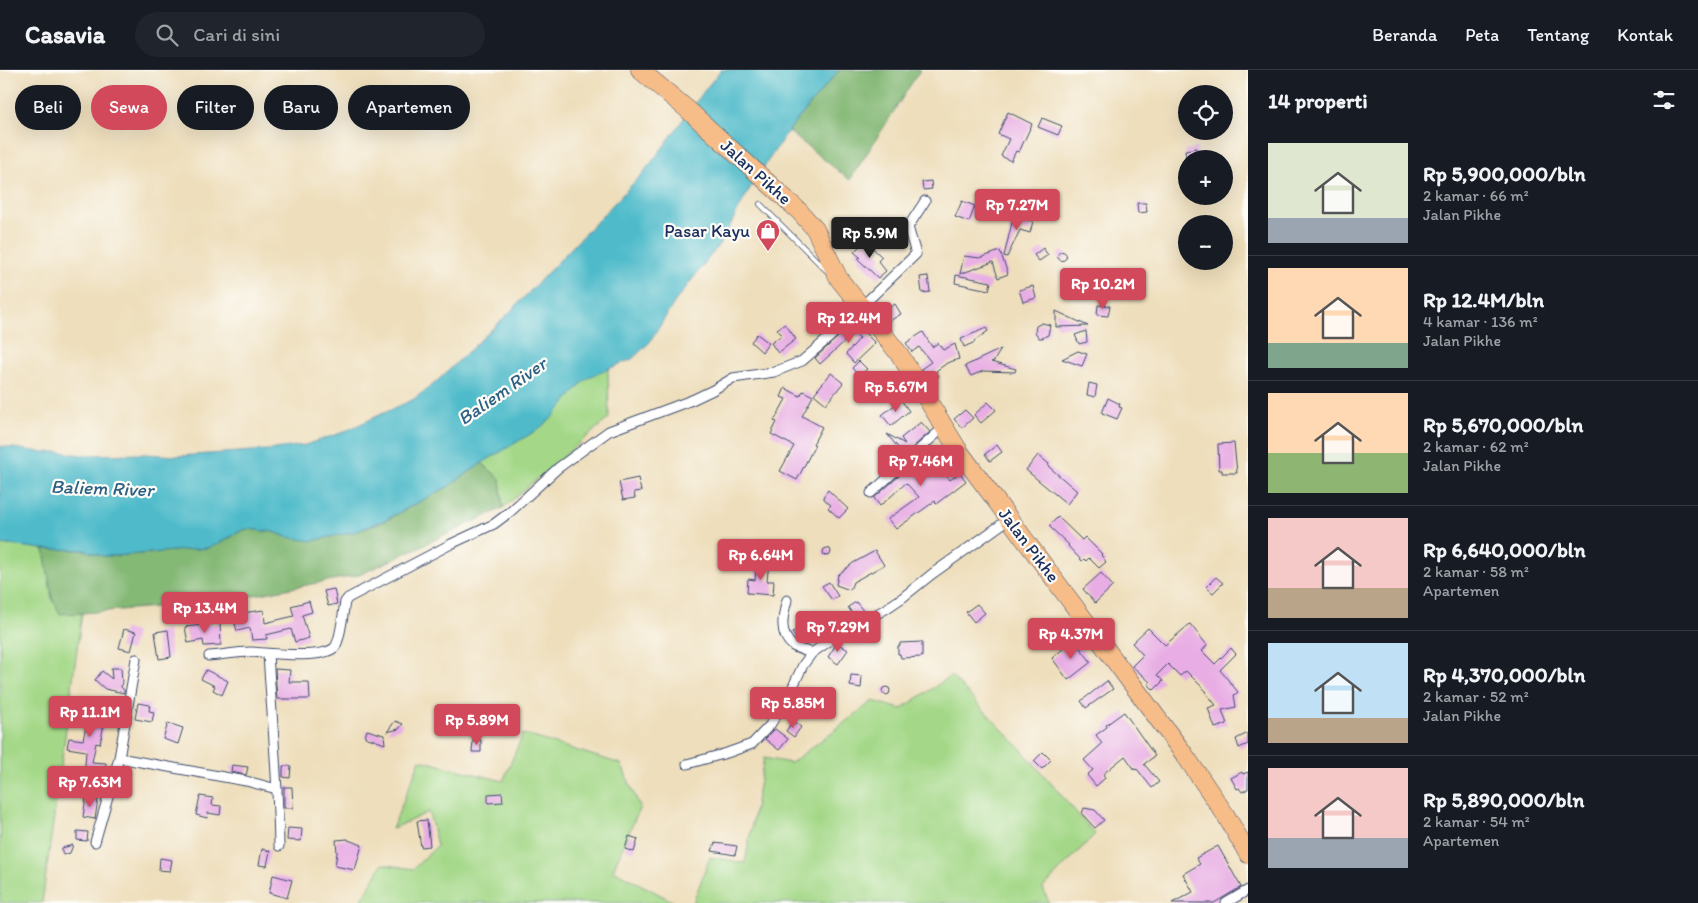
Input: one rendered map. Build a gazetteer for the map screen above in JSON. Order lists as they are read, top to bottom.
{
  "streets": {
    "highway": ["Jalan Pikhe"]
  },
  "water": ["Baliem River"],
  "places": {
    "shop": ["Pasar Kayu"]
  },
  "page": {
    "header": "Casavia",
    "search": "Cari di sini",
    "nav": [
      "Beranda",
      "Peta",
      "Tentang",
      "Kontak"
    ],
    "heading": "14 properti",
    "map_buttons": ["+", "−"],
    "chip": [
      "Beli",
      "Sewa",
      "Filter",
      "Baru",
      "Apartemen"
    ],
    "list": [
      {
        "name": "Rp 5,900,000/bln",
        "note": "2 kamar · 66 m² · Jalan Pikhe"
      },
      {
        "name": "Rp 12.4M/bln",
        "note": "4 kamar · 136 m² · Jalan Pikhe"
      },
      {
        "name": "Rp 5,670,000/bln",
        "note": "2 kamar · 62 m² · Jalan Pikhe"
      },
      {
        "name": "Rp 6,640,000/bln",
        "note": "2 kamar · 58 m² · Apartemen"
      },
      {
        "name": "Rp 4,370,000/bln",
        "note": "2 kamar · 52 m² · Jalan Pikhe"
      },
      {
        "name": "Rp 5,890,000/bln",
        "note": "2 kamar · 54 m² · Apartemen"
      }
    ],
    "price": [
      "Rp 7.27M",
      "Rp 5.9M",
      "Rp 10.2M",
      "Rp 12.4M",
      "Rp 5.67M",
      "Rp 7.46M",
      "Rp 6.64M",
      "Rp 13.4M",
      "Rp 7.29M",
      "Rp 4.37M",
      "Rp 5.85M",
      "Rp 11.1M",
      "Rp 5.89M",
      "Rp 7.63M"
    ]
  }
}
